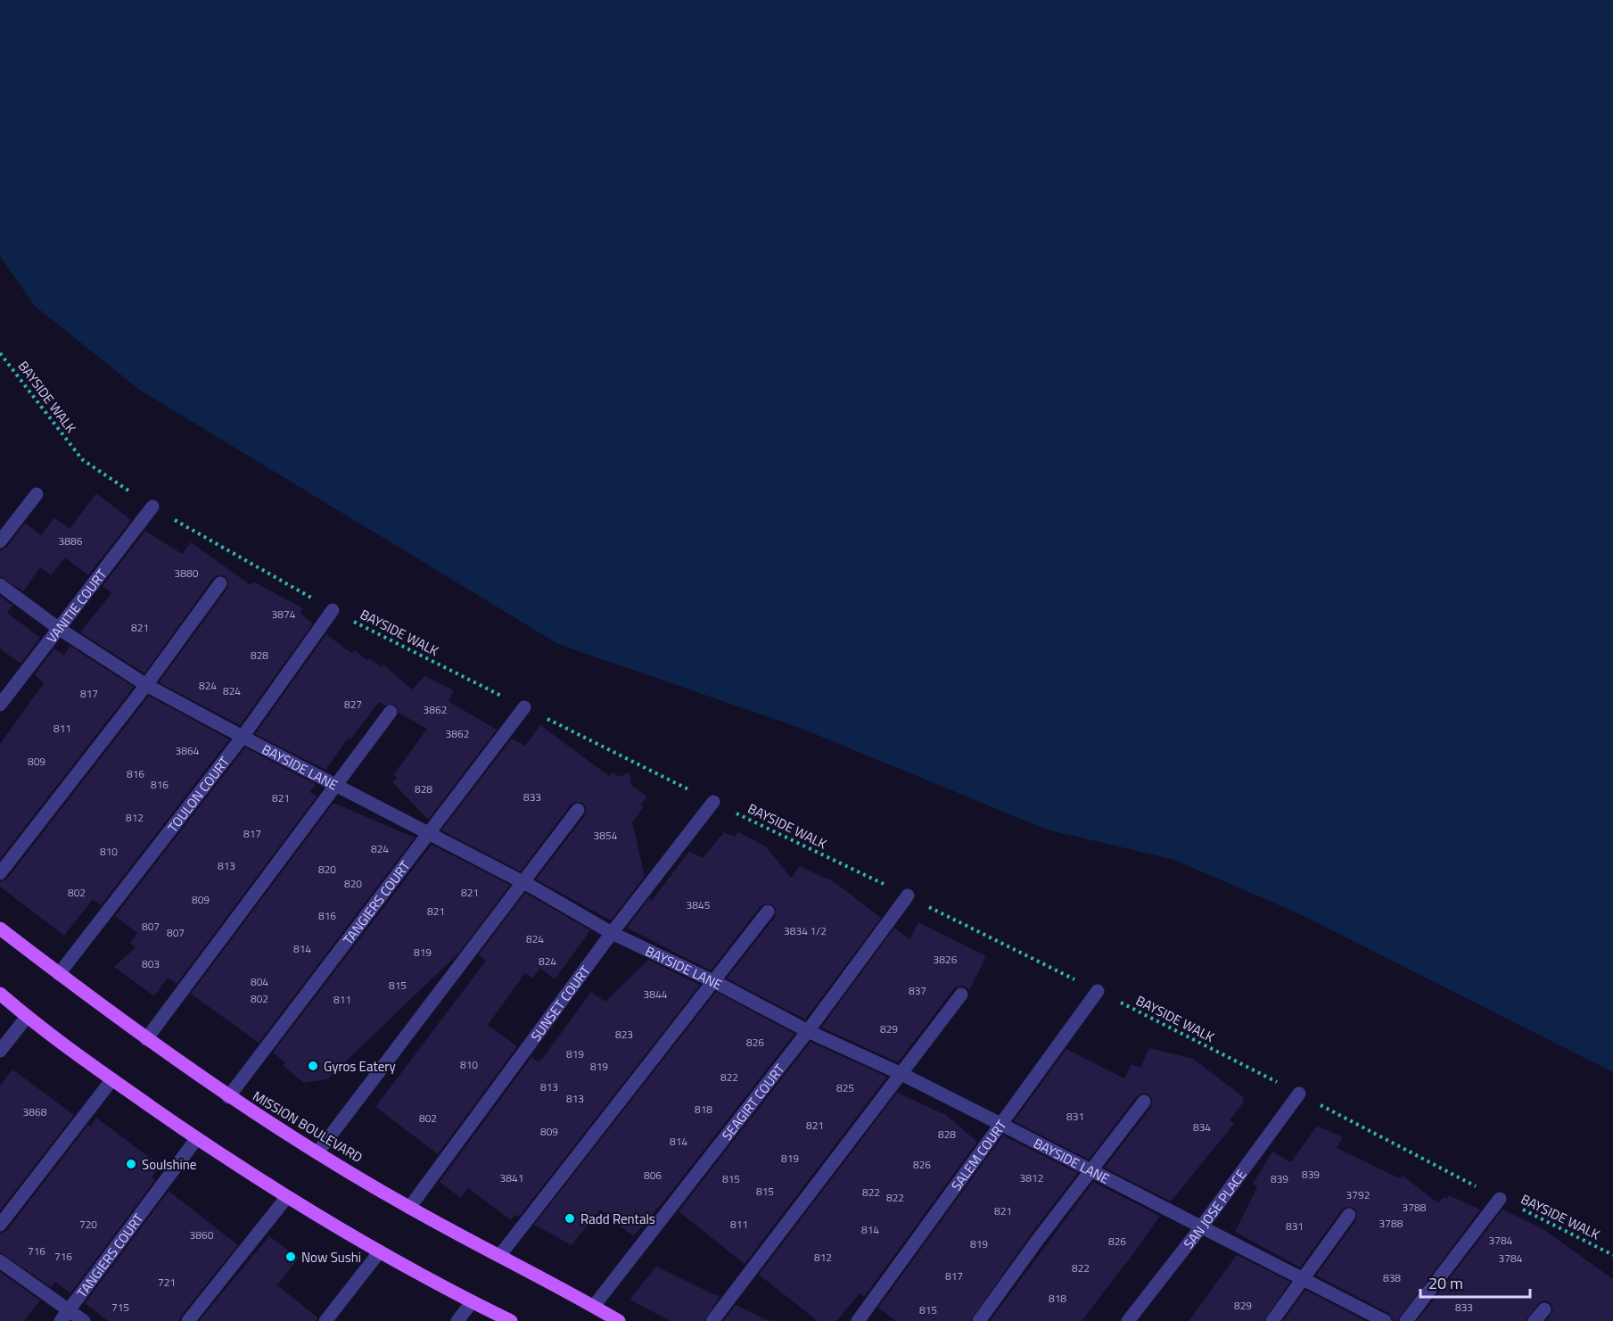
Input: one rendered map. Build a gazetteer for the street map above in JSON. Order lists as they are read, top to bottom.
{
  "streets": {
    "main road": ["MISSION BOULEVARD"],
    "street": [
      "VANITIE COURT",
      "BAYSIDE LANE",
      "TOULON COURT",
      "TANGIERS COURT",
      "SUNSET COURT",
      "SEAGIRT COURT",
      "SALEM COURT",
      "SAN JOSE PLACE"
    ],
    "path": ["BAYSIDE WALK"]
  },
  "crossings": [
    ["BAYSIDE WALK", "VANITIE COURT"],
    ["BAYSIDE WALK", "TOULON COURT"],
    ["BAYSIDE WALK", "TANGIERS COURT"],
    ["BAYSIDE WALK", "SUNSET COURT"],
    ["BAYSIDE WALK", "SEAGIRT COURT"],
    ["BAYSIDE WALK", "SALEM COURT"],
    ["BAYSIDE WALK", "SAN JOSE PLACE"],
    ["VANITIE COURT", "BAYSIDE LANE"],
    ["BAYSIDE LANE", "TOULON COURT"],
    ["BAYSIDE LANE", "TANGIERS COURT"],
    ["BAYSIDE LANE", "SUNSET COURT"],
    ["BAYSIDE LANE", "SEAGIRT COURT"],
    ["BAYSIDE LANE", "SALEM COURT"],
    ["BAYSIDE LANE", "SAN JOSE PLACE"],
    ["TOULON COURT", "MISSION BOULEVARD"],
    ["TANGIERS COURT", "MISSION BOULEVARD"],
    ["SUNSET COURT", "MISSION BOULEVARD"],
    ["SEAGIRT COURT", "MISSION BOULEVARD"]
  ],
  "places": [
    "Gyros Eatery",
    "Soulshine",
    "Radd Rentals",
    "Now Sushi"
  ],
  "house_numbers": [
    "3886",
    "3880",
    "3874",
    "821",
    "828",
    "824",
    "824",
    "817",
    "827",
    "3862",
    "811",
    "3862",
    "3864",
    "809",
    "816",
    "816",
    "828",
    "833",
    "821",
    "812",
    "817",
    "3854",
    "824",
    "810",
    "813",
    "820",
    "820",
    "802",
    "821",
    "809",
    "3845",
    "821",
    "816",
    "807",
    "3834 1/2",
    "807",
    "824",
    "814",
    "819",
    "3826",
    "824",
    "803",
    "804",
    "815",
    "837",
    "3844",
    "802",
    "811",
    "829",
    "823",
    "826",
    "819",
    "810",
    "819",
    "822",
    "813",
    "825",
    "813",
    "818",
    "3868",
    "831",
    "802",
    "821",
    "834",
    "809",
    "828",
    "814",
    "819",
    "826",
    "839",
    "806",
    "3841",
    "3812",
    "815",
    "839",
    "815",
    "822",
    "3792",
    "822",
    "3788",
    "821",
    "3788",
    "720",
    "811",
    "831",
    "814",
    "3860",
    "3784",
    "826",
    "819",
    "716",
    "716",
    "812",
    "3784",
    "822",
    "817",
    "838",
    "721",
    "818",
    "829",
    "715",
    "833",
    "815"
  ],
  "scale_bar": "20 m"
}
